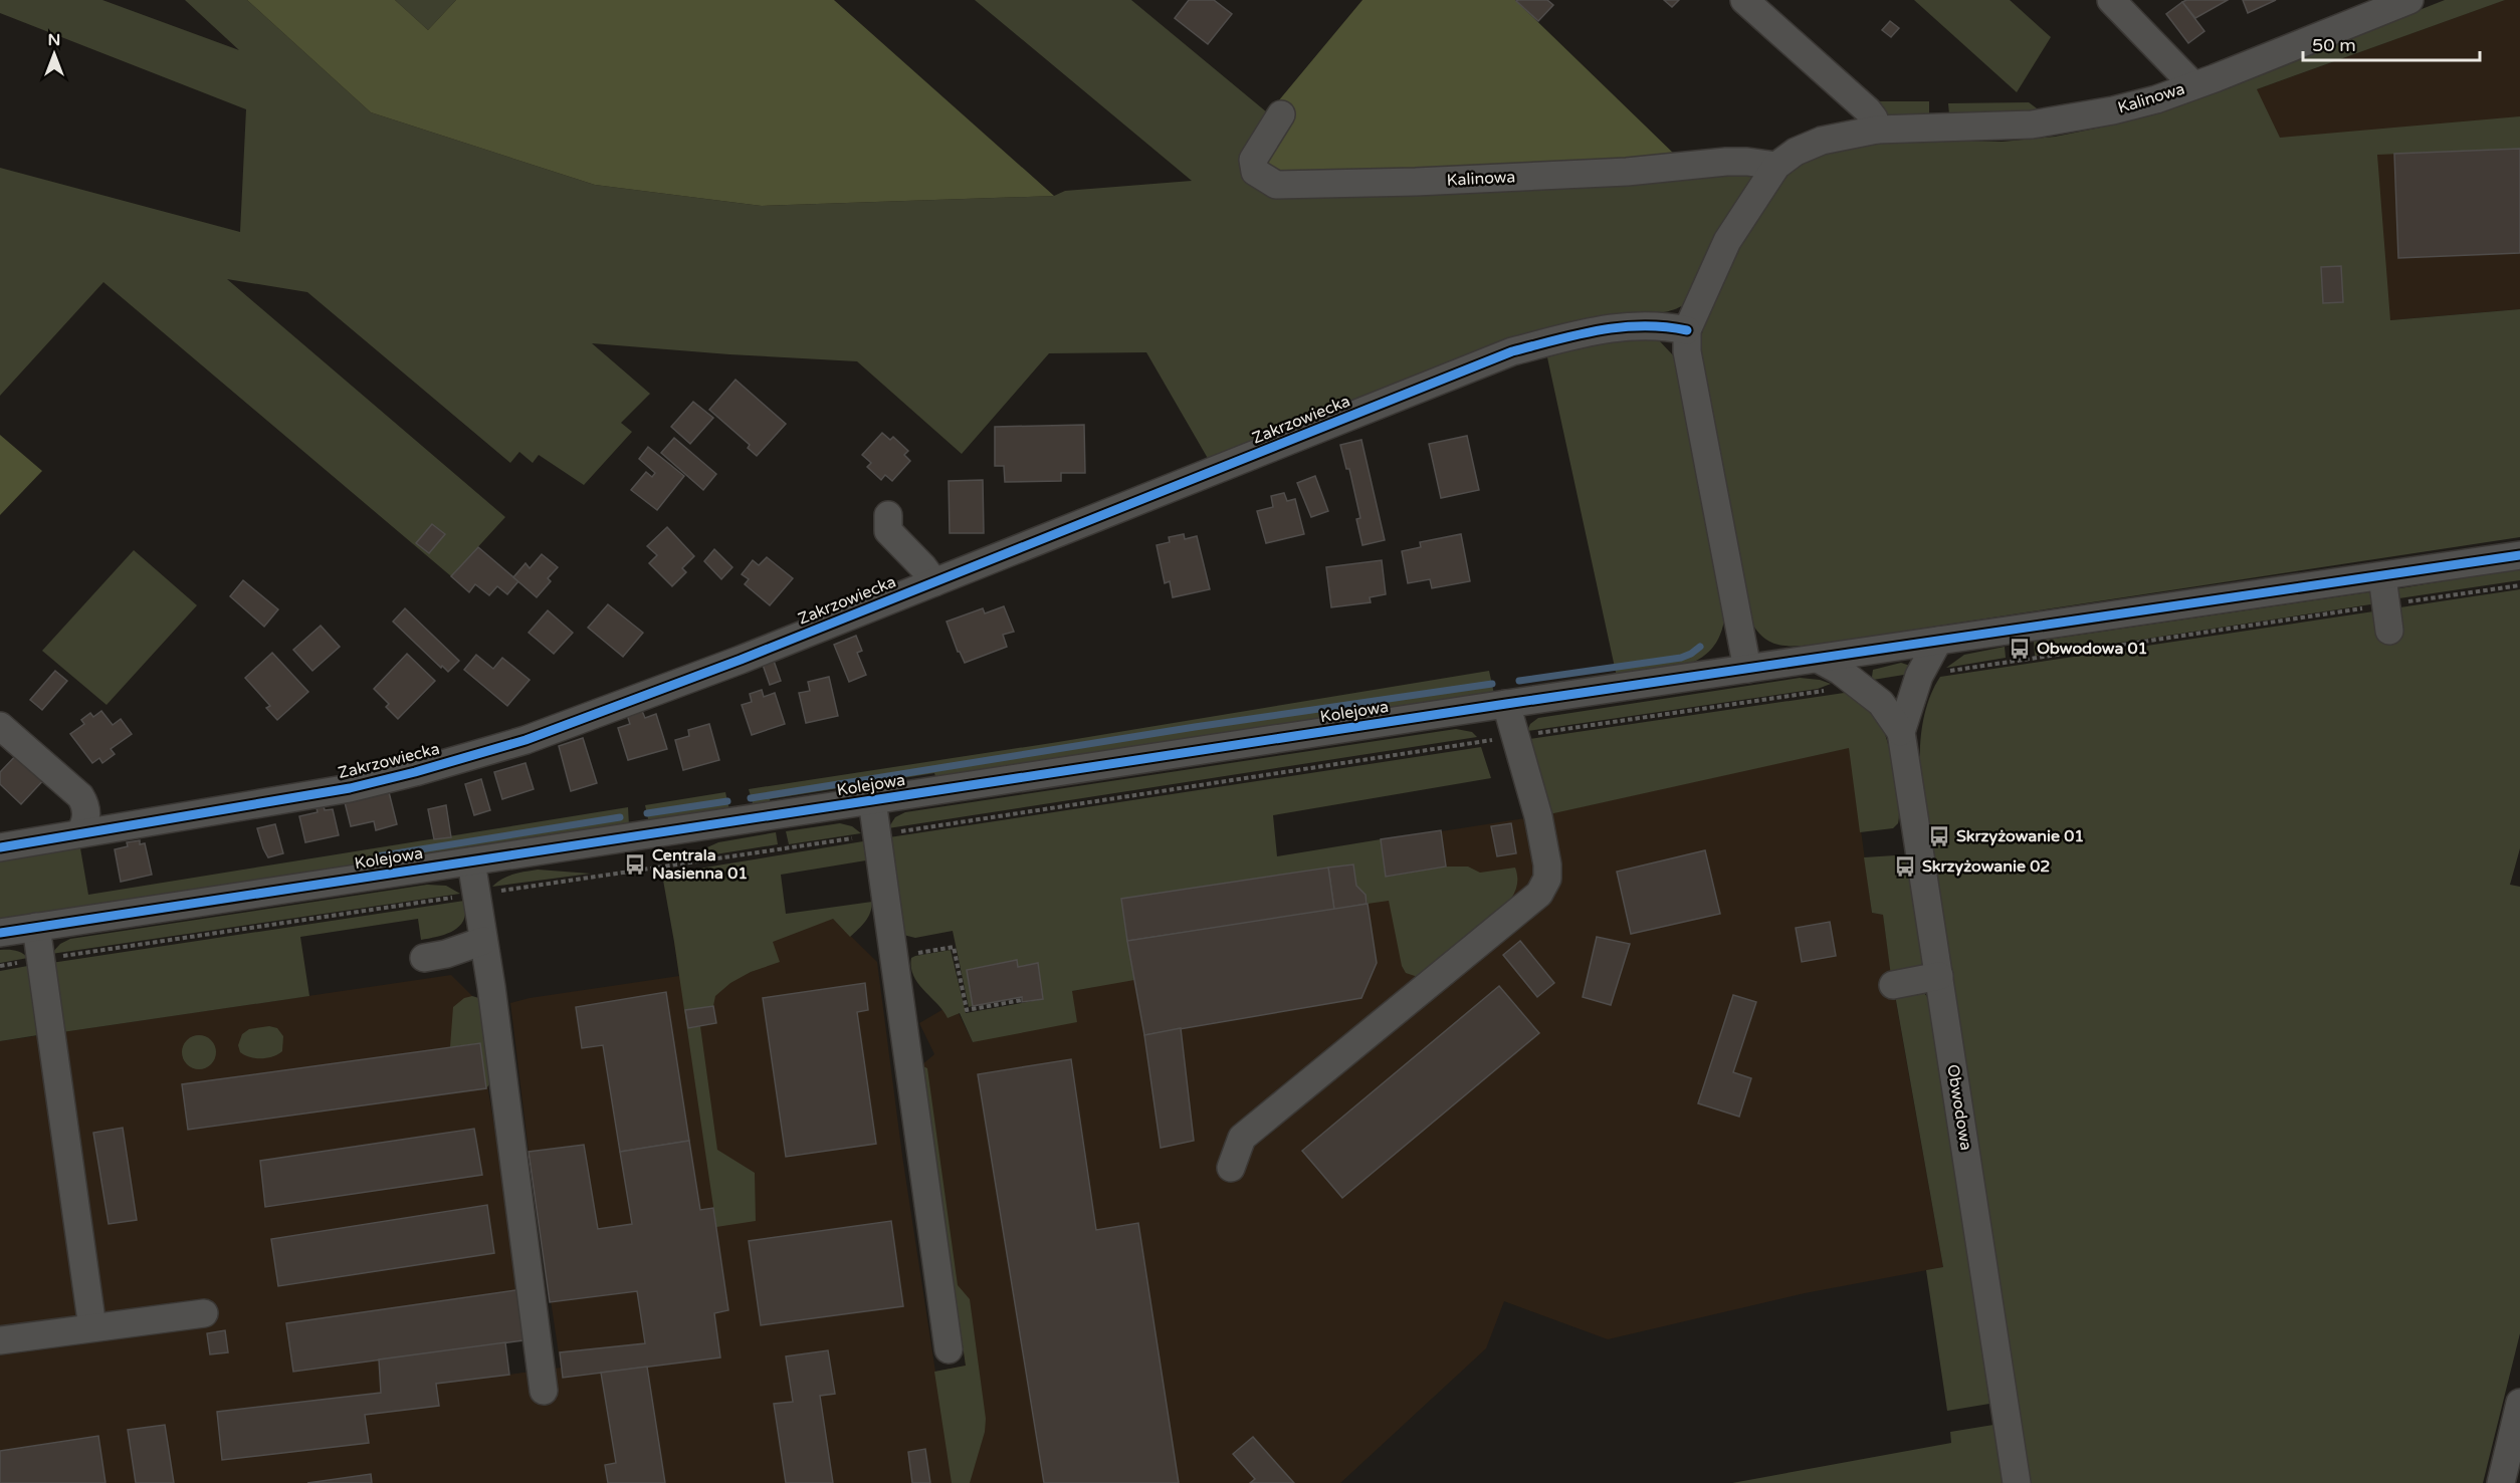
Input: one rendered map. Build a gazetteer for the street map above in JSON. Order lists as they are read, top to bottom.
{
  "streets": {
    "street": [
      "Kalinowa",
      "Zakrzowiecka",
      "Kolejowa",
      "Obwodowa"
    ]
  },
  "crossings": [
    ["Kalinowa", "Zakrzowiecka"],
    ["Kolejowa", "Obwodowa"]
  ],
  "places": {
    "bus stop": [
      "Obwodowa 01",
      "Skrzyżowanie 01",
      "Centrala Nasienna 01",
      "Skrzyżowanie 02"
    ]
  },
  "scale_bar": "50 m",
  "north": "top"
}
